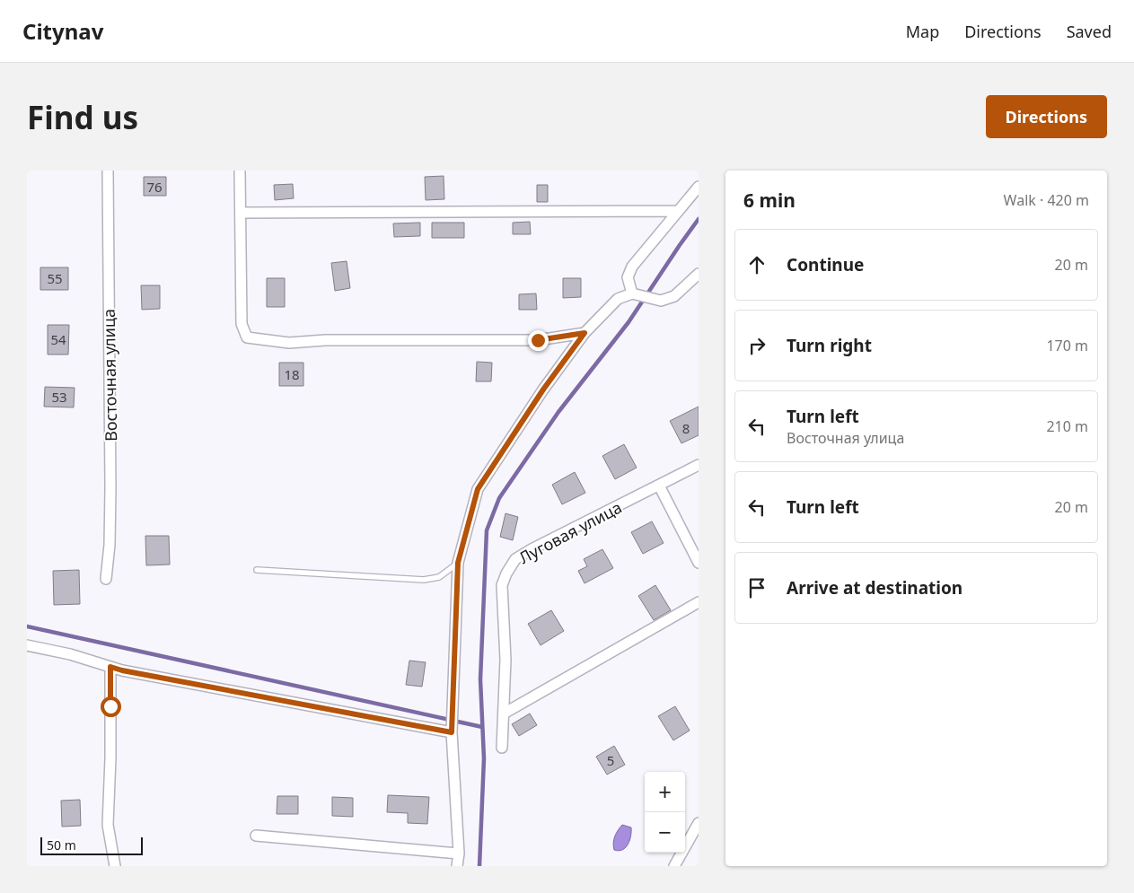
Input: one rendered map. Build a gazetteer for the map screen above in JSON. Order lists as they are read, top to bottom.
{
  "streets": {
    "street": ["Восточная улица", "Луговая улица"]
  },
  "house_numbers": [
    "76",
    "55",
    "54",
    "18",
    "53",
    "8",
    "5"
  ],
  "scale_bar": "50 m",
  "page": {
    "header": "Citynav",
    "nav": ["Map", "Directions", "Saved"],
    "buttons": "Directions",
    "title": "Find us",
    "heading": ["6 min", "Walk · 420 m"],
    "list": [
      ["Continue", "20 m"],
      ["Turn right", "170 m"],
      ["Turn left", "Восточная улица", "210 m"],
      ["Turn left", "20 m"],
      "Arrive at destination"
    ],
    "map_buttons": ["+", "−"],
    "scale": "50 m"
  }
}
